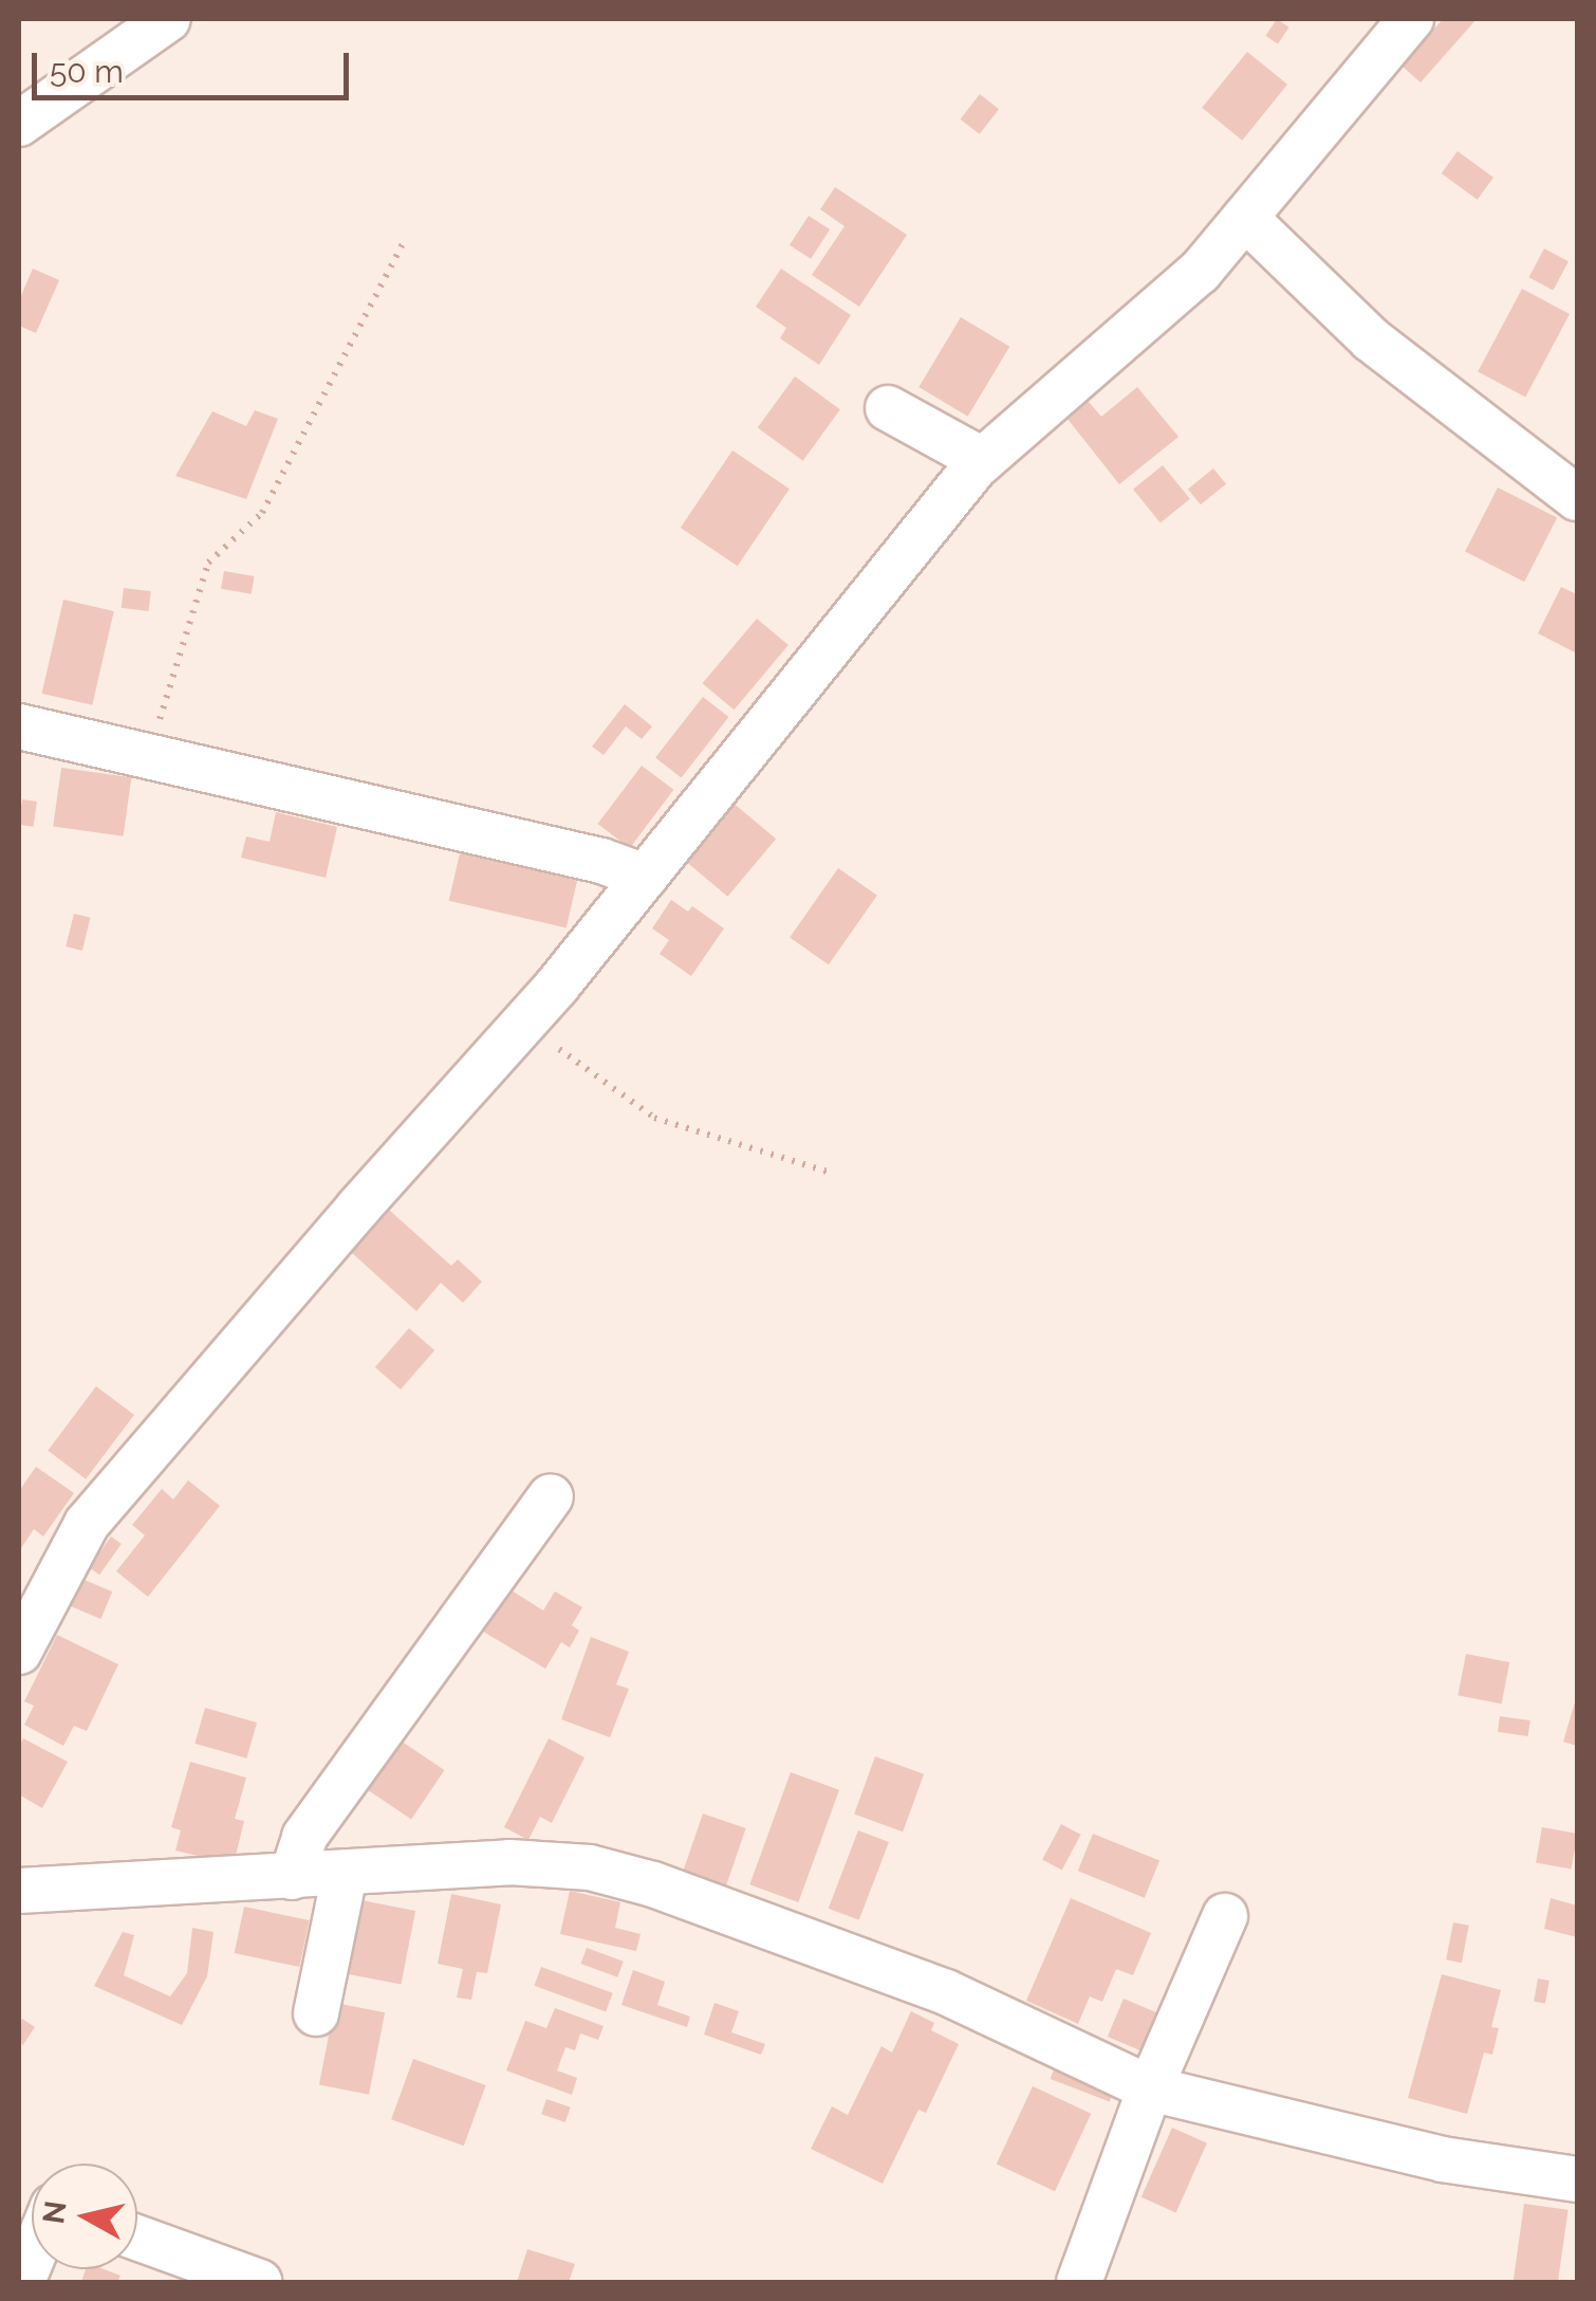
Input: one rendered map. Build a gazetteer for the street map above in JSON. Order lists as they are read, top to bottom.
{
  "scale_bar": "50 m",
  "north": "left"
}
